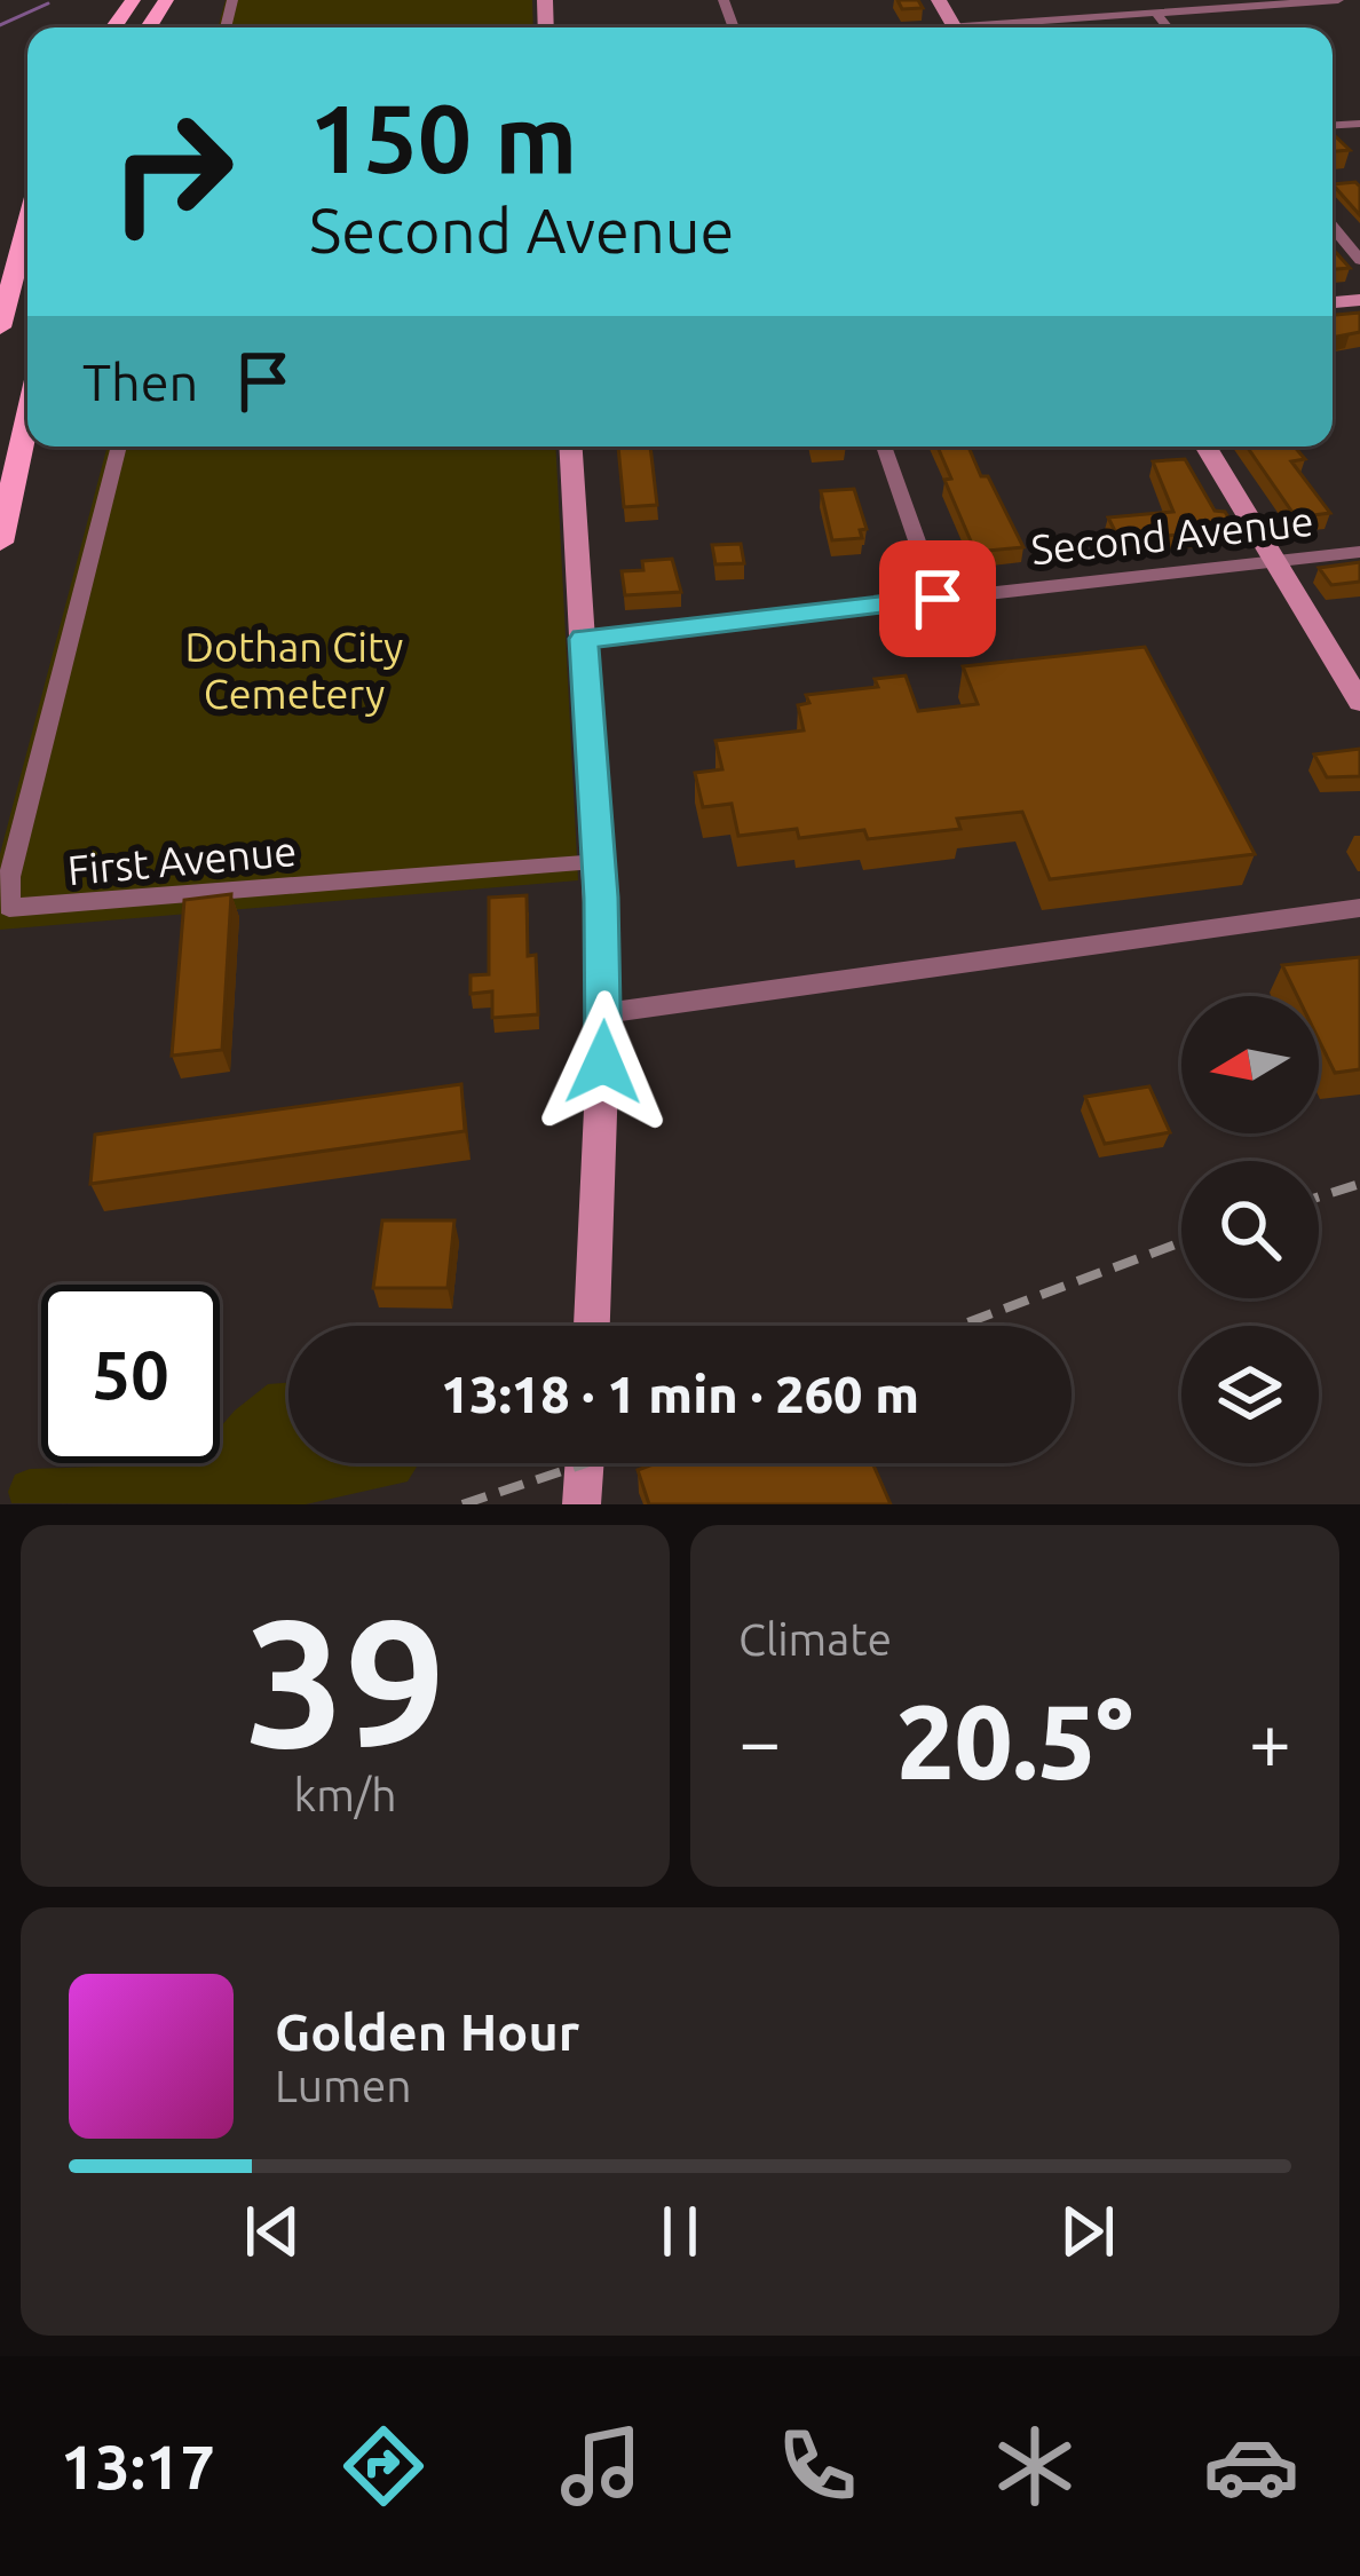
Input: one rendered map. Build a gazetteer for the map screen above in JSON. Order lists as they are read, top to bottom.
{
  "streets": {
    "street": ["Second Avenue", "First Avenue"]
  },
  "parks": ["Dothan City Cemetery"],
  "north": "left",
  "page": {
    "turn": ["150 m", "Second Avenue"],
    "then": "Then",
    "limit": "50",
    "trip": "13:18 · 1 min · 260 m",
    "tile": [
      ["39", "km/h"],
      "Climate"
    ],
    "heat": ["−", "20.5°", "+"],
    "song": ["Golden Hour", "Lumen"],
    "tabs": "13:17"
  }
}
